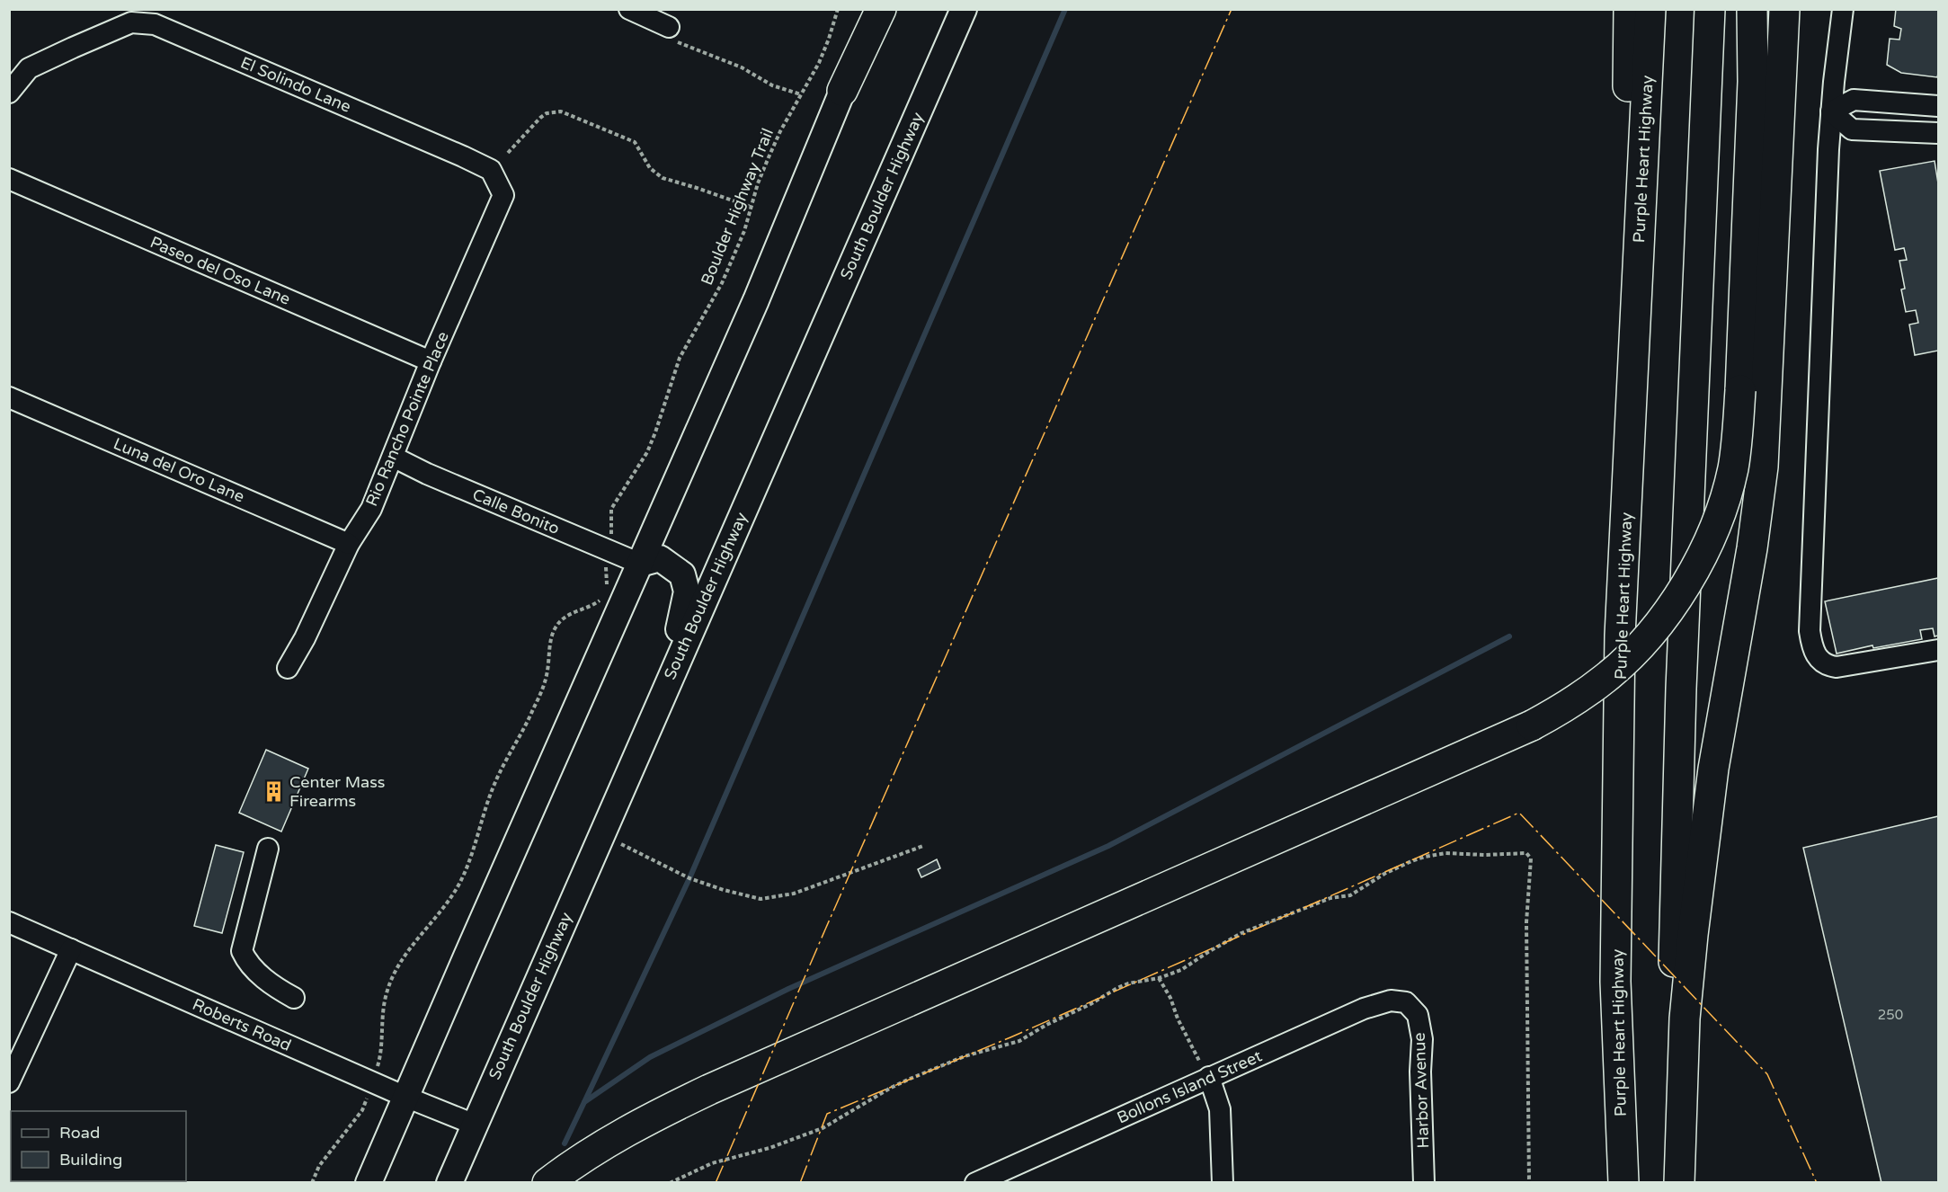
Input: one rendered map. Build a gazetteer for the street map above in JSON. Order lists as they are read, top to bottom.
{
  "streets": {
    "highway": ["Purple Heart Highway"],
    "main road": ["South Boulder Highway"],
    "street": [
      "El Solindo Lane",
      "Paseo del Oso Lane",
      "Rio Rancho Pointe Place",
      "Luna del Oro Lane",
      "Calle Bonito",
      "Roberts Road",
      "Bollons Island Street",
      "Harbor Avenue"
    ],
    "path": ["Boulder Highway Trail"]
  },
  "crossings": [
    ["El Solindo Lane", "Rio Rancho Pointe Place"],
    ["South Boulder Highway", "Roberts Road"],
    ["Boulder Highway Trail", "Calle Bonito"],
    ["Boulder Highway Trail", "Roberts Road"],
    ["Paseo del Oso Lane", "Rio Rancho Pointe Place"],
    ["Rio Rancho Pointe Place", "Luna del Oro Lane"],
    ["Rio Rancho Pointe Place", "Calle Bonito"],
    ["Bollons Island Street", "Harbor Avenue"]
  ],
  "places": {
    "building": ["Center Mass Firearms"]
  },
  "house_numbers": ["250"],
  "legend": ["Road", "Building"]
}
